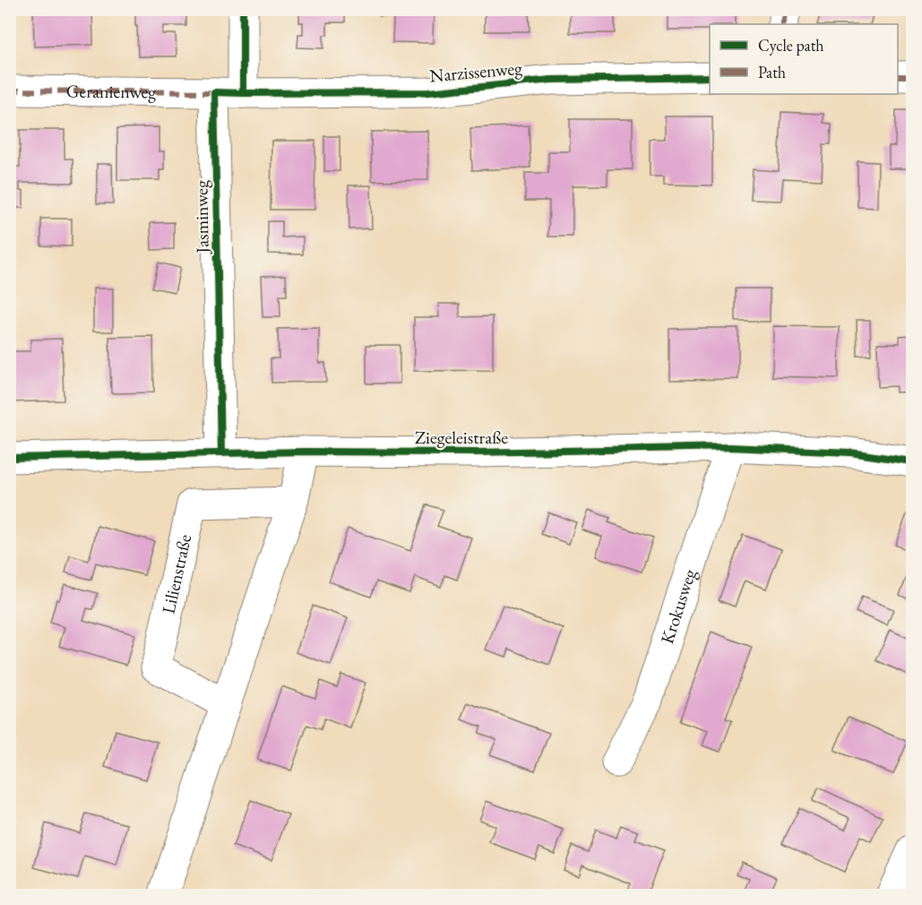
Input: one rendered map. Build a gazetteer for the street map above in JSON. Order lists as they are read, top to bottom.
{
  "streets": {
    "street": [
      "Narzissenweg",
      "Geranienweg",
      "Jasminweg",
      "Ziegeleistraße",
      "Lilienstraße",
      "Krokusweg"
    ]
  },
  "crossings": [
    ["Geranienweg", "Jasminweg"],
    ["Jasminweg", "Ziegeleistraße"],
    ["Ziegeleistraße", "Krokusweg"]
  ],
  "legend": ["Cycle path", "Path"]
}
